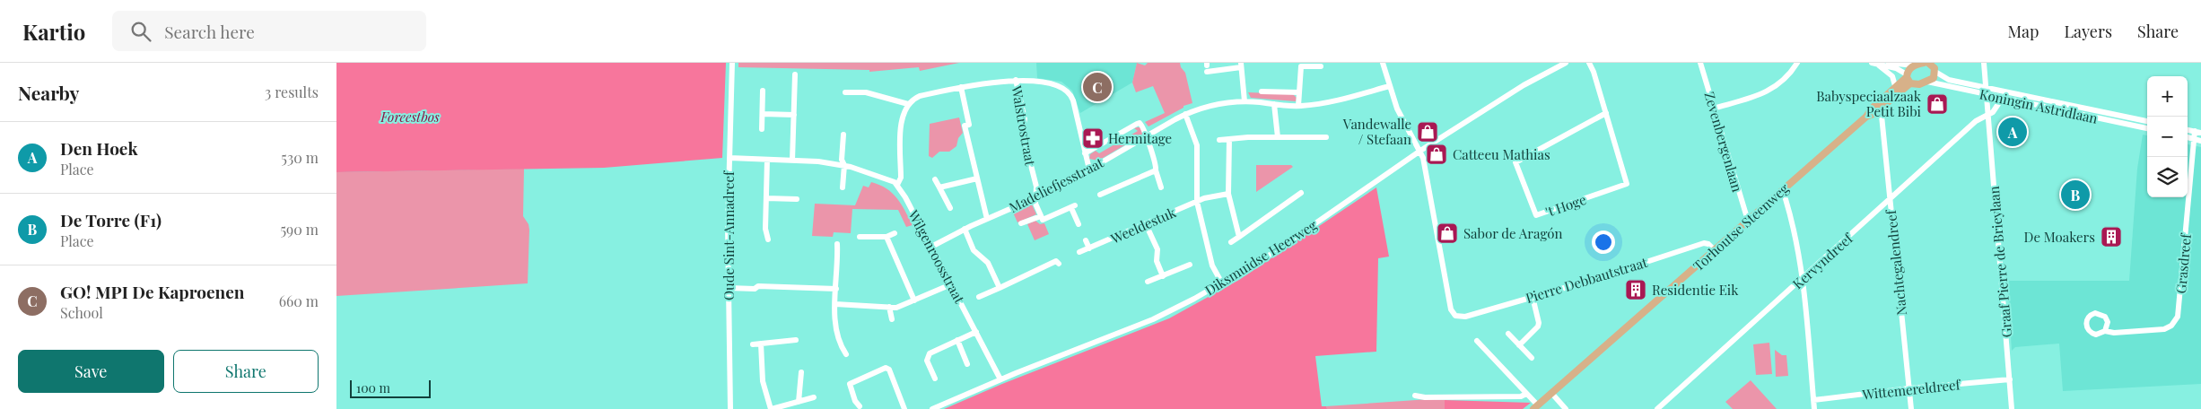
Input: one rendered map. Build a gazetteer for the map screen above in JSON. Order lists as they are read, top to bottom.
{
  "streets": {
    "main road": ["Torhoutse Steenweg"],
    "street": [
      "Koningin Astridlaan",
      "Walstrostraat",
      "Zevenbergenlaan",
      "Madeliefjesstraat",
      "'t Hoge",
      "Weeldestuk",
      "Oude Sint-Annadreef",
      "Wilgenroosstraat",
      "Diksmuidse Heerweg",
      "Kervyndreef",
      "Graaf Pierre de Brieylaan",
      "Nachtegalendreef",
      "Grasdreef",
      "Pierre Debbautstraat",
      "Wittemereldreef"
    ]
  },
  "crossings": [
    ["Koningin Astridlaan", "Kervyndreef"],
    ["Koningin Astridlaan", "Graaf Pierre de Brieylaan"],
    ["Walstrostraat", "Madeliefjesstraat"],
    ["Zevenbergenlaan", "Torhoutse Steenweg"],
    ["Madeliefjesstraat", "Wilgenroosstraat"],
    ["Torhoutse Steenweg", "Pierre Debbautstraat"],
    ["Wilgenroosstraat", "Diksmuidse Heerweg"],
    ["Diksmuidse Heerweg", "Pierre Debbautstraat"],
    ["Kervyndreef", "Graaf Pierre de Brieylaan"],
    ["Kervyndreef", "Nachtegalendreef"],
    ["Graaf Pierre de Brieylaan", "Wittemereldreef"],
    ["Nachtegalendreef", "Wittemereldreef"]
  ],
  "parks": ["Foreestbos"],
  "places": {
    "shop": [
      "Babyspeciaalzaak Petit Bibi",
      "Vandewalle / Stefaan",
      "Catteeu Mathias",
      "Sabor de Aragón"
    ],
    "pharmacy": ["Hermitage"],
    "building": ["De Moakers", "Residentie Eik"]
  },
  "scale_bar": "100 m",
  "page": {
    "header": "Kartio",
    "search": "Search here",
    "nav": ["Map", "Layers", "Share"],
    "heading": ["Nearby", "3 results"],
    "pins": ["C", "A", "B"],
    "map_buttons": ["+", "−"],
    "list": [
      {
        "mark": "A",
        "name": "Den Hoek",
        "note": "Place",
        "value": "530 m"
      },
      {
        "mark": "B",
        "name": "De Torre (F1)",
        "note": "Place",
        "value": "590 m"
      },
      {
        "mark": "C",
        "name": "GO! MPI De Kaproenen",
        "note": "School",
        "value": "660 m"
      }
    ],
    "buttons": ["Save", "Share"],
    "scale": "100 m"
  }
}
